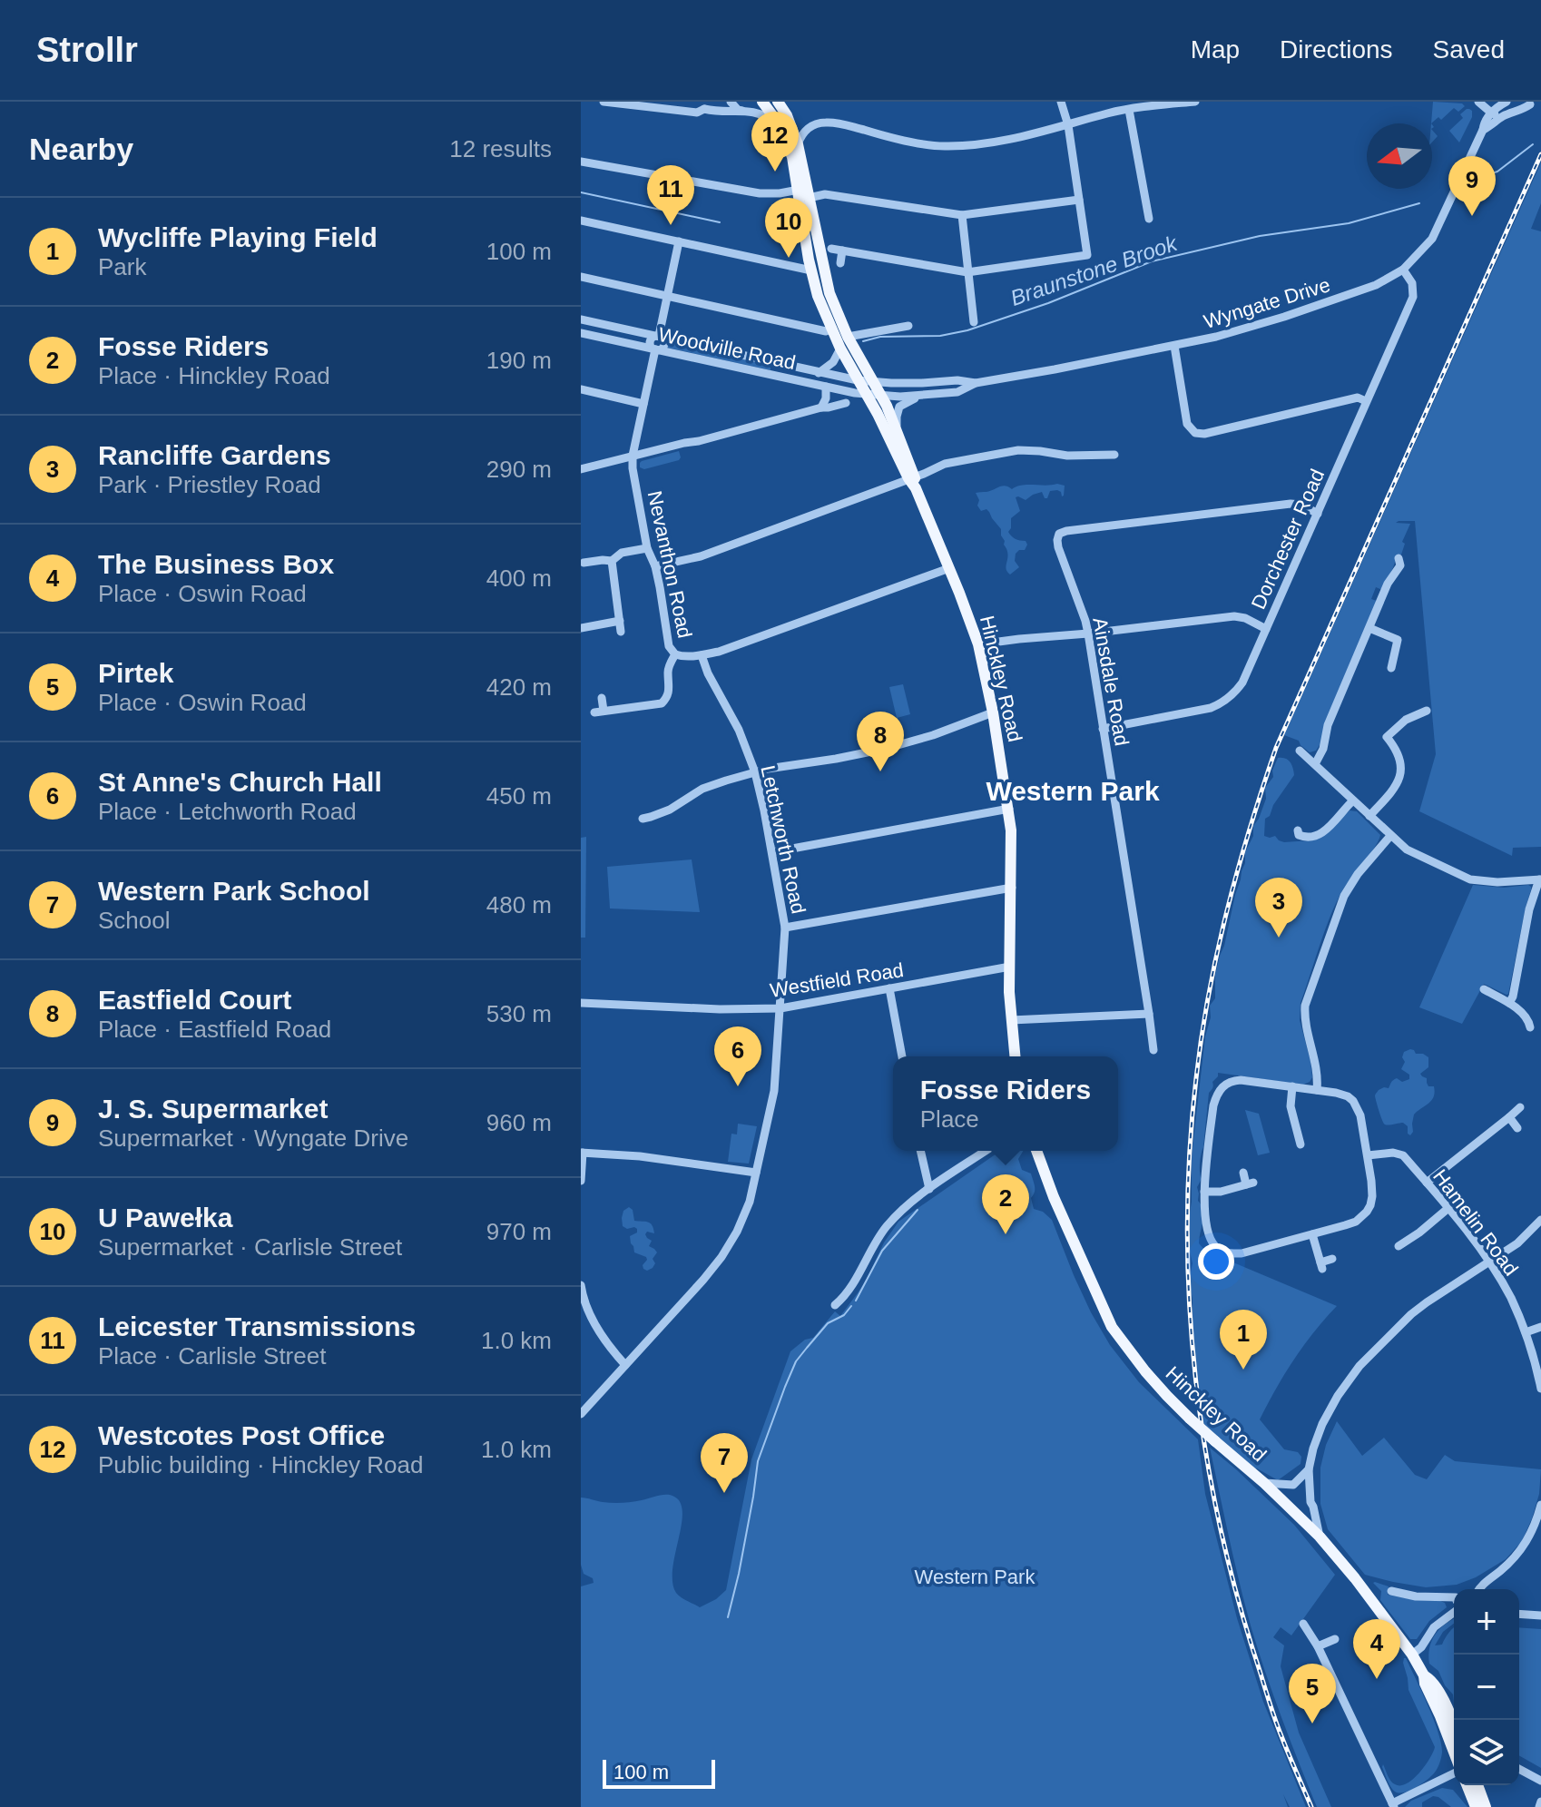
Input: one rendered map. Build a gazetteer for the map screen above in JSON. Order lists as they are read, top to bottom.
{
  "streets": {
    "main road": ["Hinckley Road"],
    "street": [
      "Wyngate Drive",
      "Woodville Road",
      "Dorchester Road",
      "Nevanthon Road",
      "Ainsdale Road",
      "Letchworth Road",
      "Westfield Road",
      "Hamelin Road"
    ]
  },
  "crossings": [
    ["Wyngate Drive", "Woodville Road"],
    ["Wyngate Drive", "Dorchester Road"],
    ["Wyngate Drive", "Hinckley Road"],
    ["Woodville Road", "Nevanthon Road"],
    ["Woodville Road", "Hinckley Road"],
    ["Dorchester Road", "Ainsdale Road"],
    ["Hinckley Road", "Westfield Road"],
    ["Letchworth Road", "Westfield Road"]
  ],
  "districts": ["Western Park"],
  "water": ["Braunstone Brook"],
  "parks": ["Western Park"],
  "scale_bar": "100 m",
  "north": "left",
  "page": {
    "header": "Strollr",
    "nav": ["Map", "Directions", "Saved"],
    "heading": ["Nearby", "12 results"],
    "pins": [
      "12",
      "9",
      "11",
      "10",
      "8",
      "3",
      "6",
      "2",
      "1",
      "7",
      "4",
      "5"
    ],
    "list": [
      {
        "mark": "1",
        "name": "Wycliffe Playing Field",
        "note": "Park",
        "value": "100 m"
      },
      {
        "mark": "2",
        "name": "Fosse Riders",
        "note": "Place · Hinckley Road",
        "value": "190 m"
      },
      {
        "mark": "3",
        "name": "Rancliffe Gardens",
        "note": "Park · Priestley Road",
        "value": "290 m"
      },
      {
        "mark": "4",
        "name": "The Business Box",
        "note": "Place · Oswin Road",
        "value": "400 m"
      },
      {
        "mark": "5",
        "name": "Pirtek",
        "note": "Place · Oswin Road",
        "value": "420 m"
      },
      {
        "mark": "6",
        "name": "St Anne's Church Hall",
        "note": "Place · Letchworth Road",
        "value": "450 m"
      },
      {
        "mark": "7",
        "name": "Western Park School",
        "note": "School",
        "value": "480 m"
      },
      {
        "mark": "8",
        "name": "Eastfield Court",
        "note": "Place · Eastfield Road",
        "value": "530 m"
      },
      {
        "mark": "9",
        "name": "J. S. Supermarket",
        "note": "Supermarket · Wyngate Drive",
        "value": "960 m"
      },
      {
        "mark": "10",
        "name": "U Pawełka",
        "note": "Supermarket · Carlisle Street",
        "value": "970 m"
      },
      {
        "mark": "11",
        "name": "Leicester Transmissions",
        "note": "Place · Carlisle Street",
        "value": "1.0 km"
      },
      {
        "mark": "12",
        "name": "Westcotes Post Office",
        "note": "Public building · Hinckley Road",
        "value": "1.0 km"
      }
    ],
    "popup": ["Fosse Riders", "Place"],
    "map_buttons": ["+", "−"],
    "scale": "100 m"
  }
}
